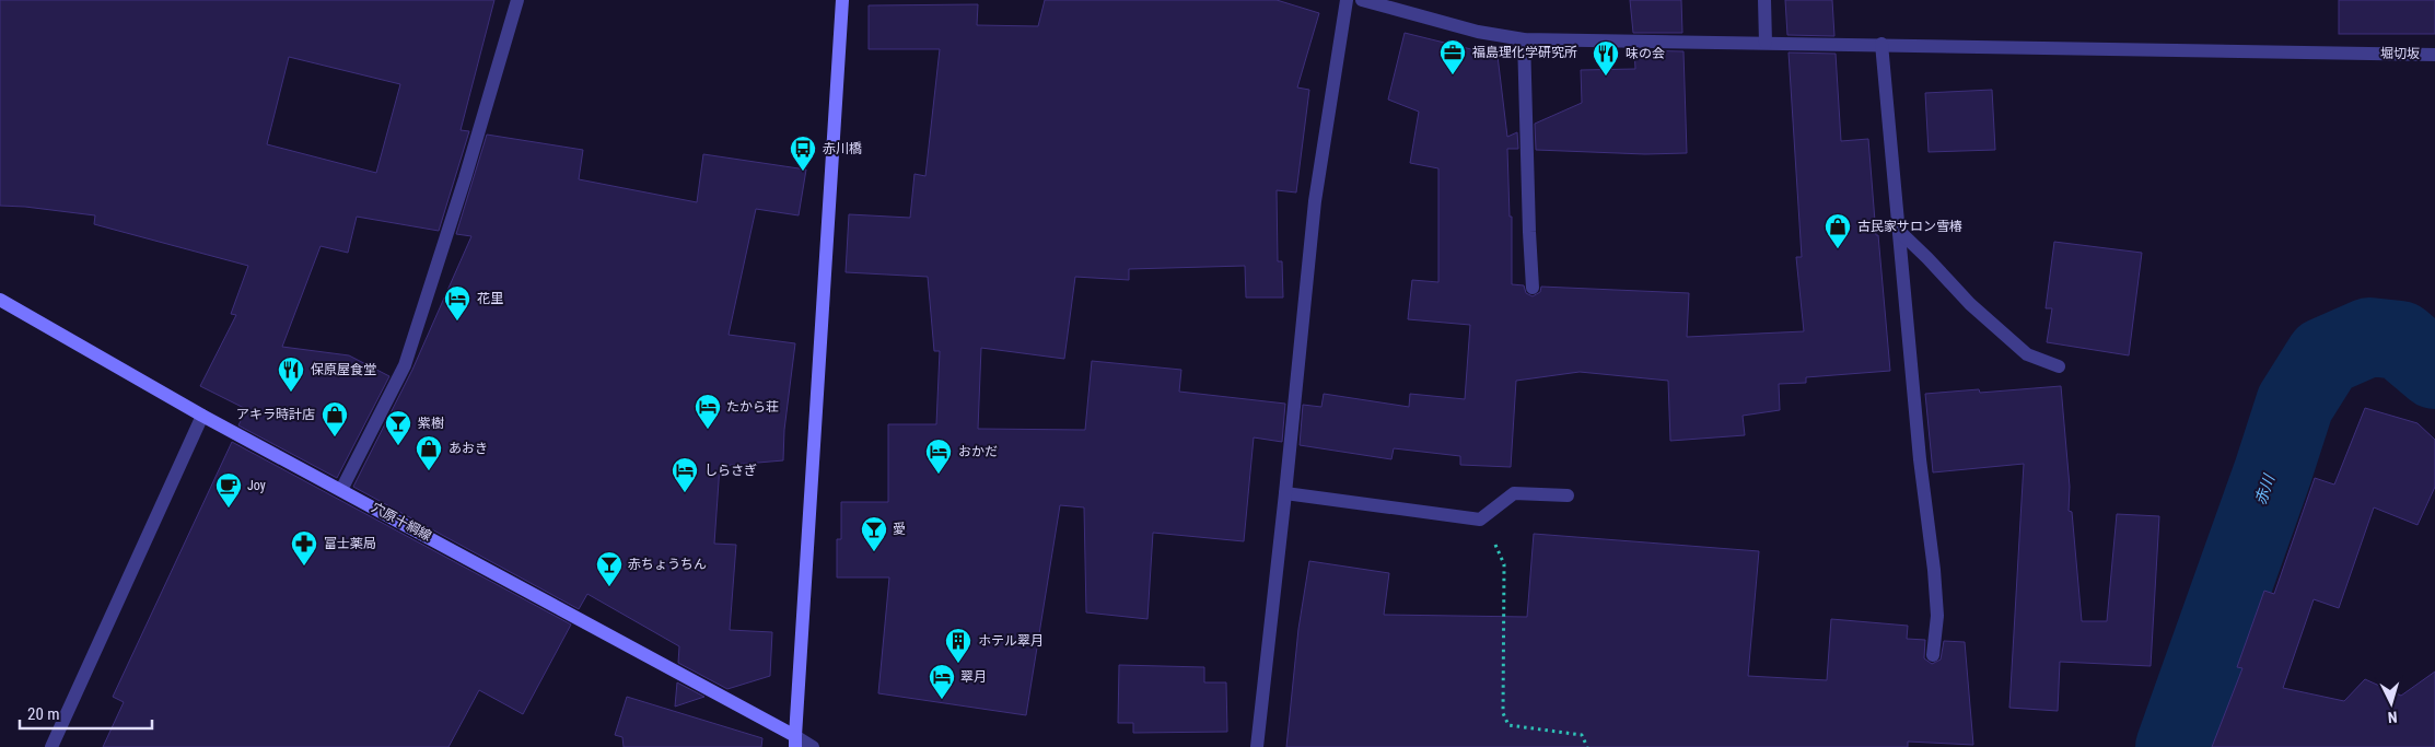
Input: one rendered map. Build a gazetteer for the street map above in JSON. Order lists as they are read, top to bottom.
{
  "streets": {
    "main road": ["穴原十綱線"],
    "street": ["堀切坂"]
  },
  "water": ["赤川"],
  "places": {
    "office": ["福島理化学研究所"],
    "restaurant": ["味の会", "保原屋食堂"],
    "bus stop": ["赤川橋"],
    "shop": ["古民家サロン雪椿", "アキラ時計店", "あおき"],
    "hotel": [
      "花里",
      "たから荘",
      "おかだ",
      "しらさぎ",
      "翠月"
    ],
    "bar": ["紫樹", "愛", "赤ちょうちん"],
    "cafe": ["Joy"],
    "pharmacy": ["富士薬局"],
    "building": ["ホテル翠月"]
  },
  "scale_bar": "20 m",
  "north": "bottom"
}
